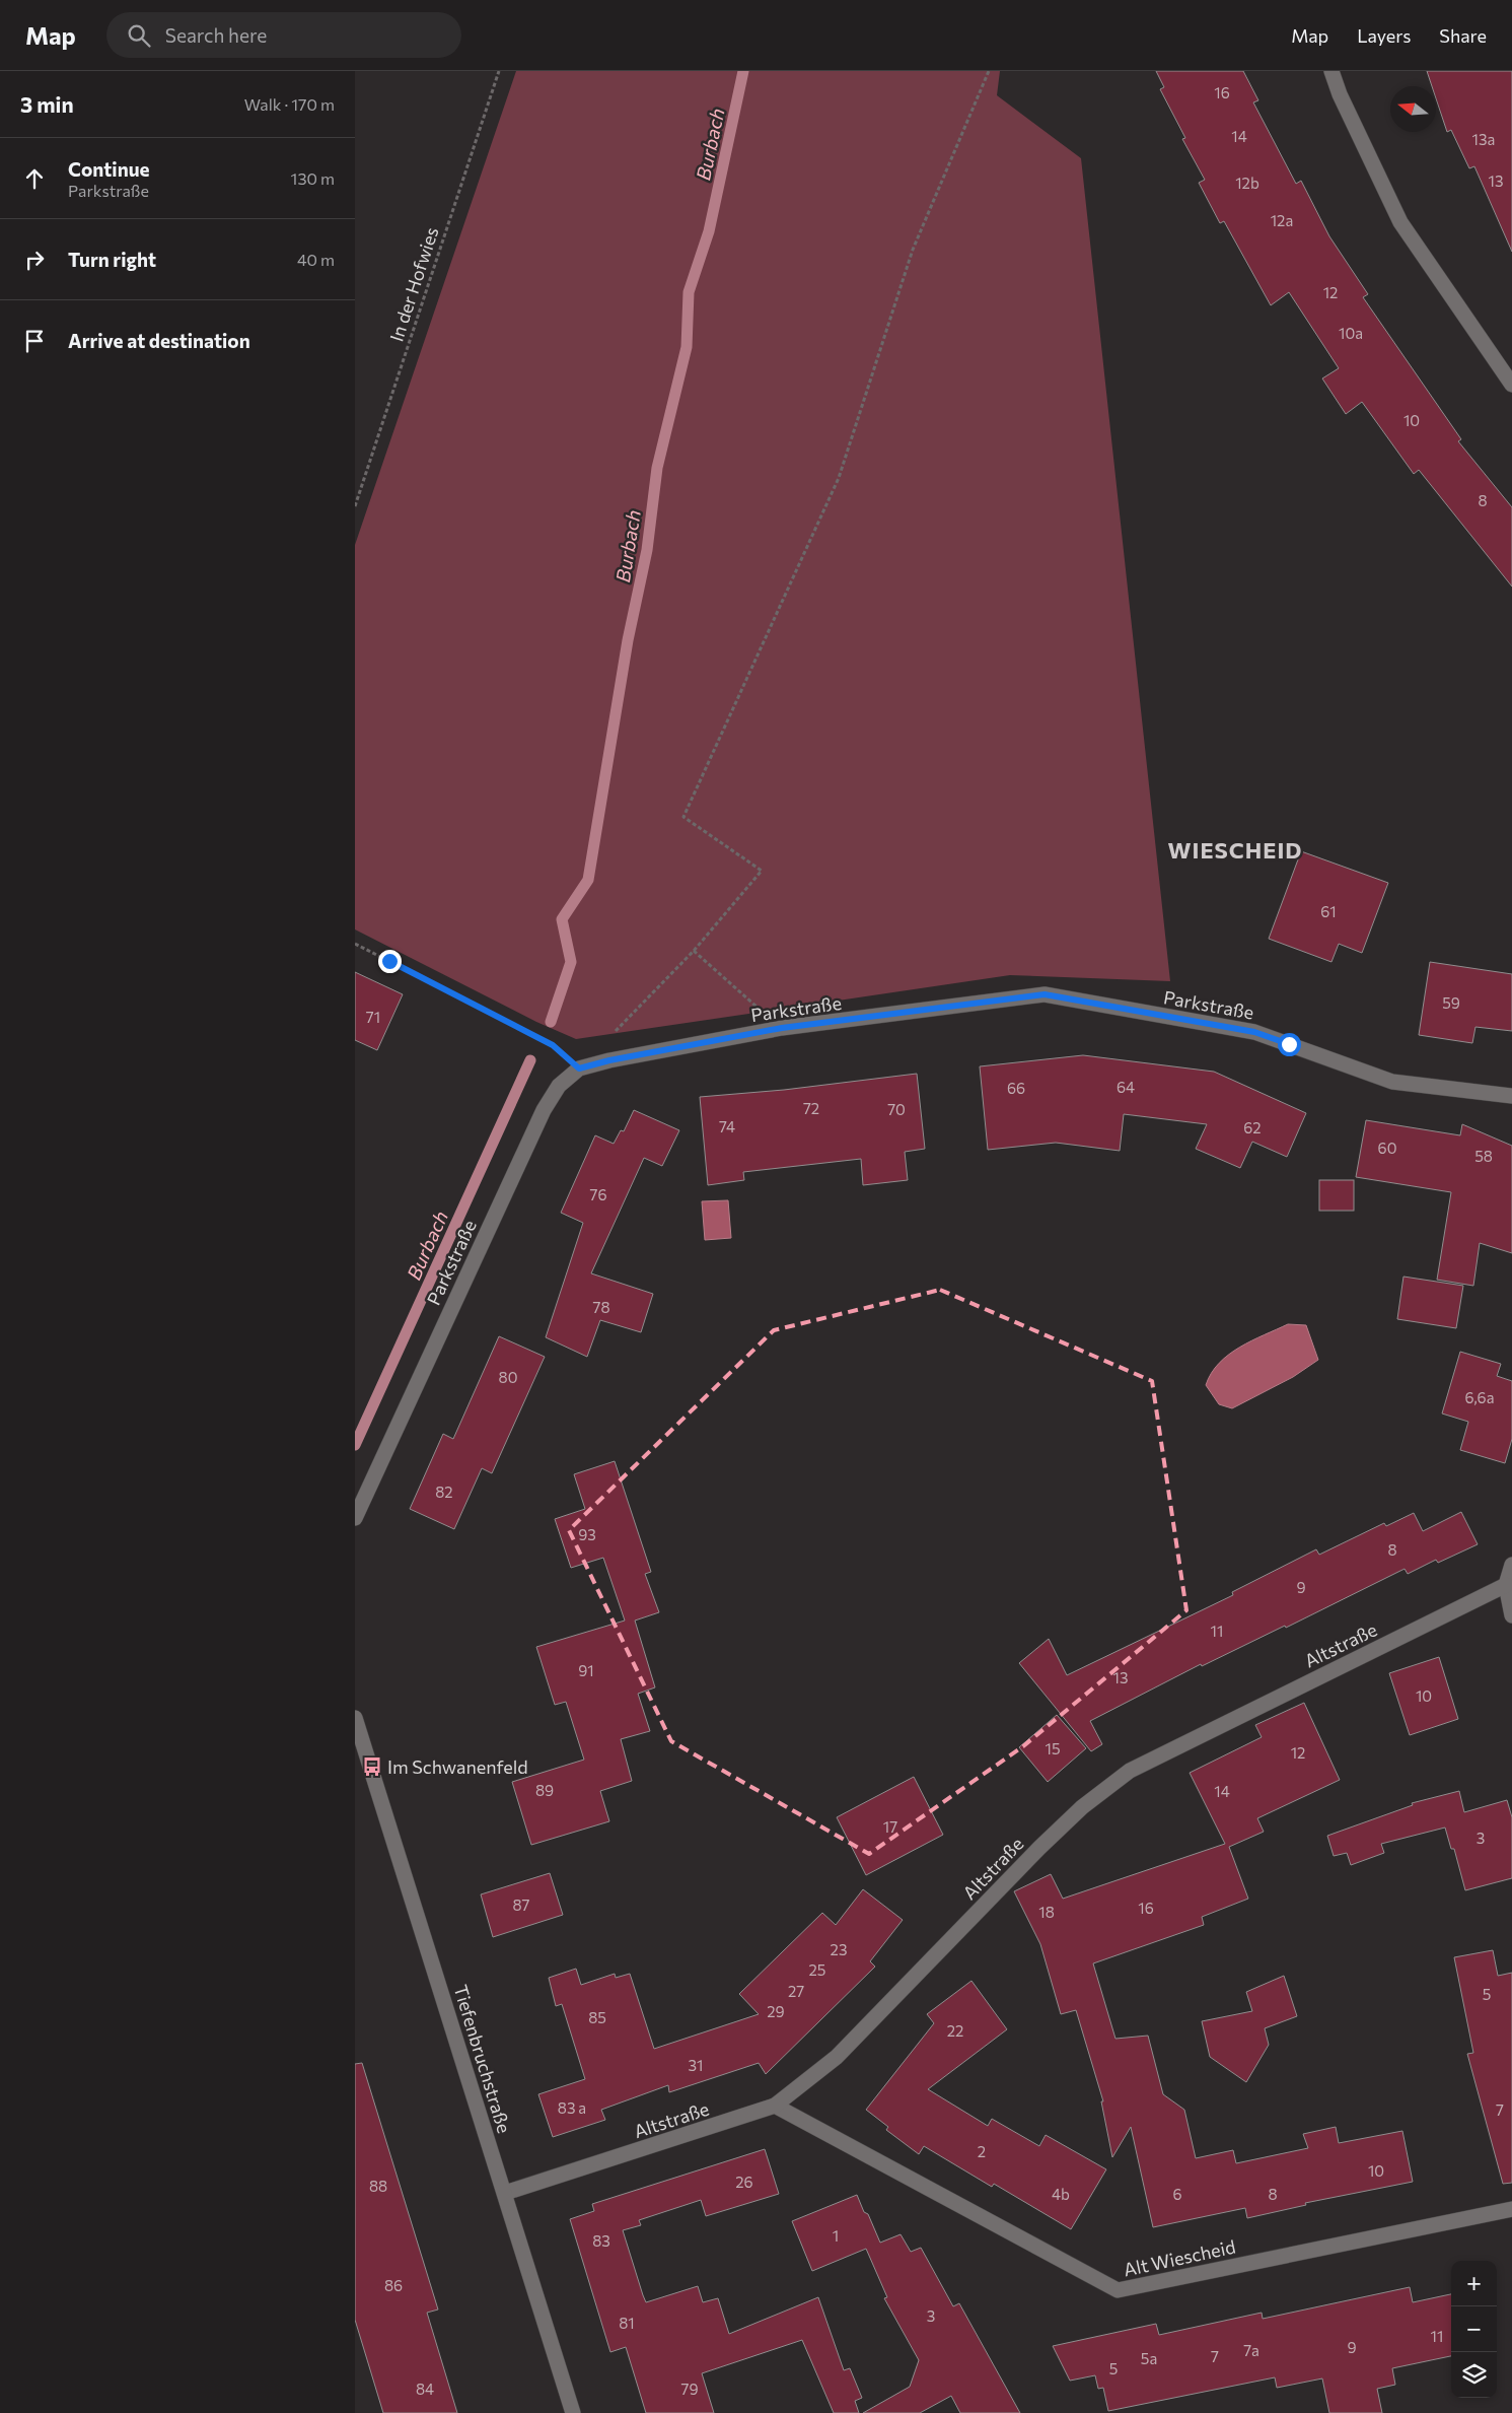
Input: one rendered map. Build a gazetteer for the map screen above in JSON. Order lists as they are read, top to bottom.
{
  "streets": {
    "street": [
      "Parkstraße",
      "Altstraße",
      "Tiefenbruchstraße",
      "Alt Wiescheid"
    ],
    "path": ["In der Hofwies"]
  },
  "crossings": [
    ["Altstraße", "Tiefenbruchstraße"],
    ["Altstraße", "Alt Wiescheid"]
  ],
  "districts": ["WIESCHEID"],
  "water": ["Burbach"],
  "places": {
    "bus stop": ["Im Schwanenfeld"]
  },
  "house_numbers": [
    "16",
    "14",
    "13a",
    "13",
    "12b",
    "12a",
    "12",
    "10a",
    "10",
    "8",
    "61",
    "59",
    "71",
    "64",
    "66",
    "72",
    "70",
    "74",
    "62",
    "60",
    "58",
    "76",
    "78",
    "80",
    "6,6a",
    "82",
    "93",
    "8",
    "9",
    "11",
    "91",
    "13",
    "10",
    "15",
    "12",
    "89",
    "14",
    "17",
    "3",
    "87",
    "16",
    "18",
    "23",
    "25",
    "27",
    "5",
    "29",
    "85",
    "22",
    "31",
    "83 a",
    "7",
    "2",
    "10",
    "26",
    "88",
    "4b",
    "6",
    "8",
    "1",
    "83",
    "86",
    "3",
    "81",
    "11",
    "9",
    "7a",
    "7",
    "5a",
    "5",
    "84",
    "79"
  ],
  "north": "left",
  "page": {
    "header": "Map",
    "search": "Search here",
    "nav": ["Map", "Layers", "Share"],
    "heading": ["3 min", "Walk · 170 m"],
    "list": [
      ["Continue", "Parkstraße", "130 m"],
      ["Turn right", "40 m"],
      "Arrive at destination"
    ],
    "map_buttons": ["+", "−"]
  }
}
